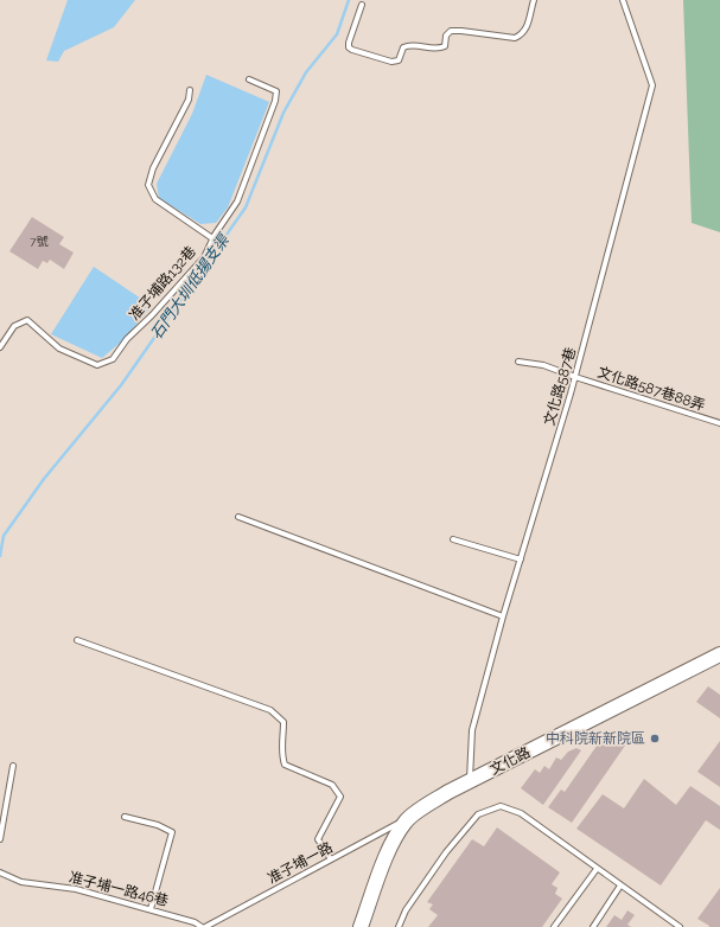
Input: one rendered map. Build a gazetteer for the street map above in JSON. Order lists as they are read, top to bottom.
{
  "streets": {
    "main road": ["文化路"],
    "lane": [
      "准子埔路132巷",
      "文化路587巷",
      "文化路587巷88弄",
      "准子埔一路",
      "准子埔一路46巷"
    ]
  },
  "crossings": [
    ["文化路587巷", "文化路587巷88弄"],
    ["文化路587巷", "文化路"],
    ["文化路", "准子埔一路"]
  ],
  "water": ["石門大圳低揚支渠"],
  "places": ["中科院新新院區"],
  "house_numbers": ["7號"]
}
